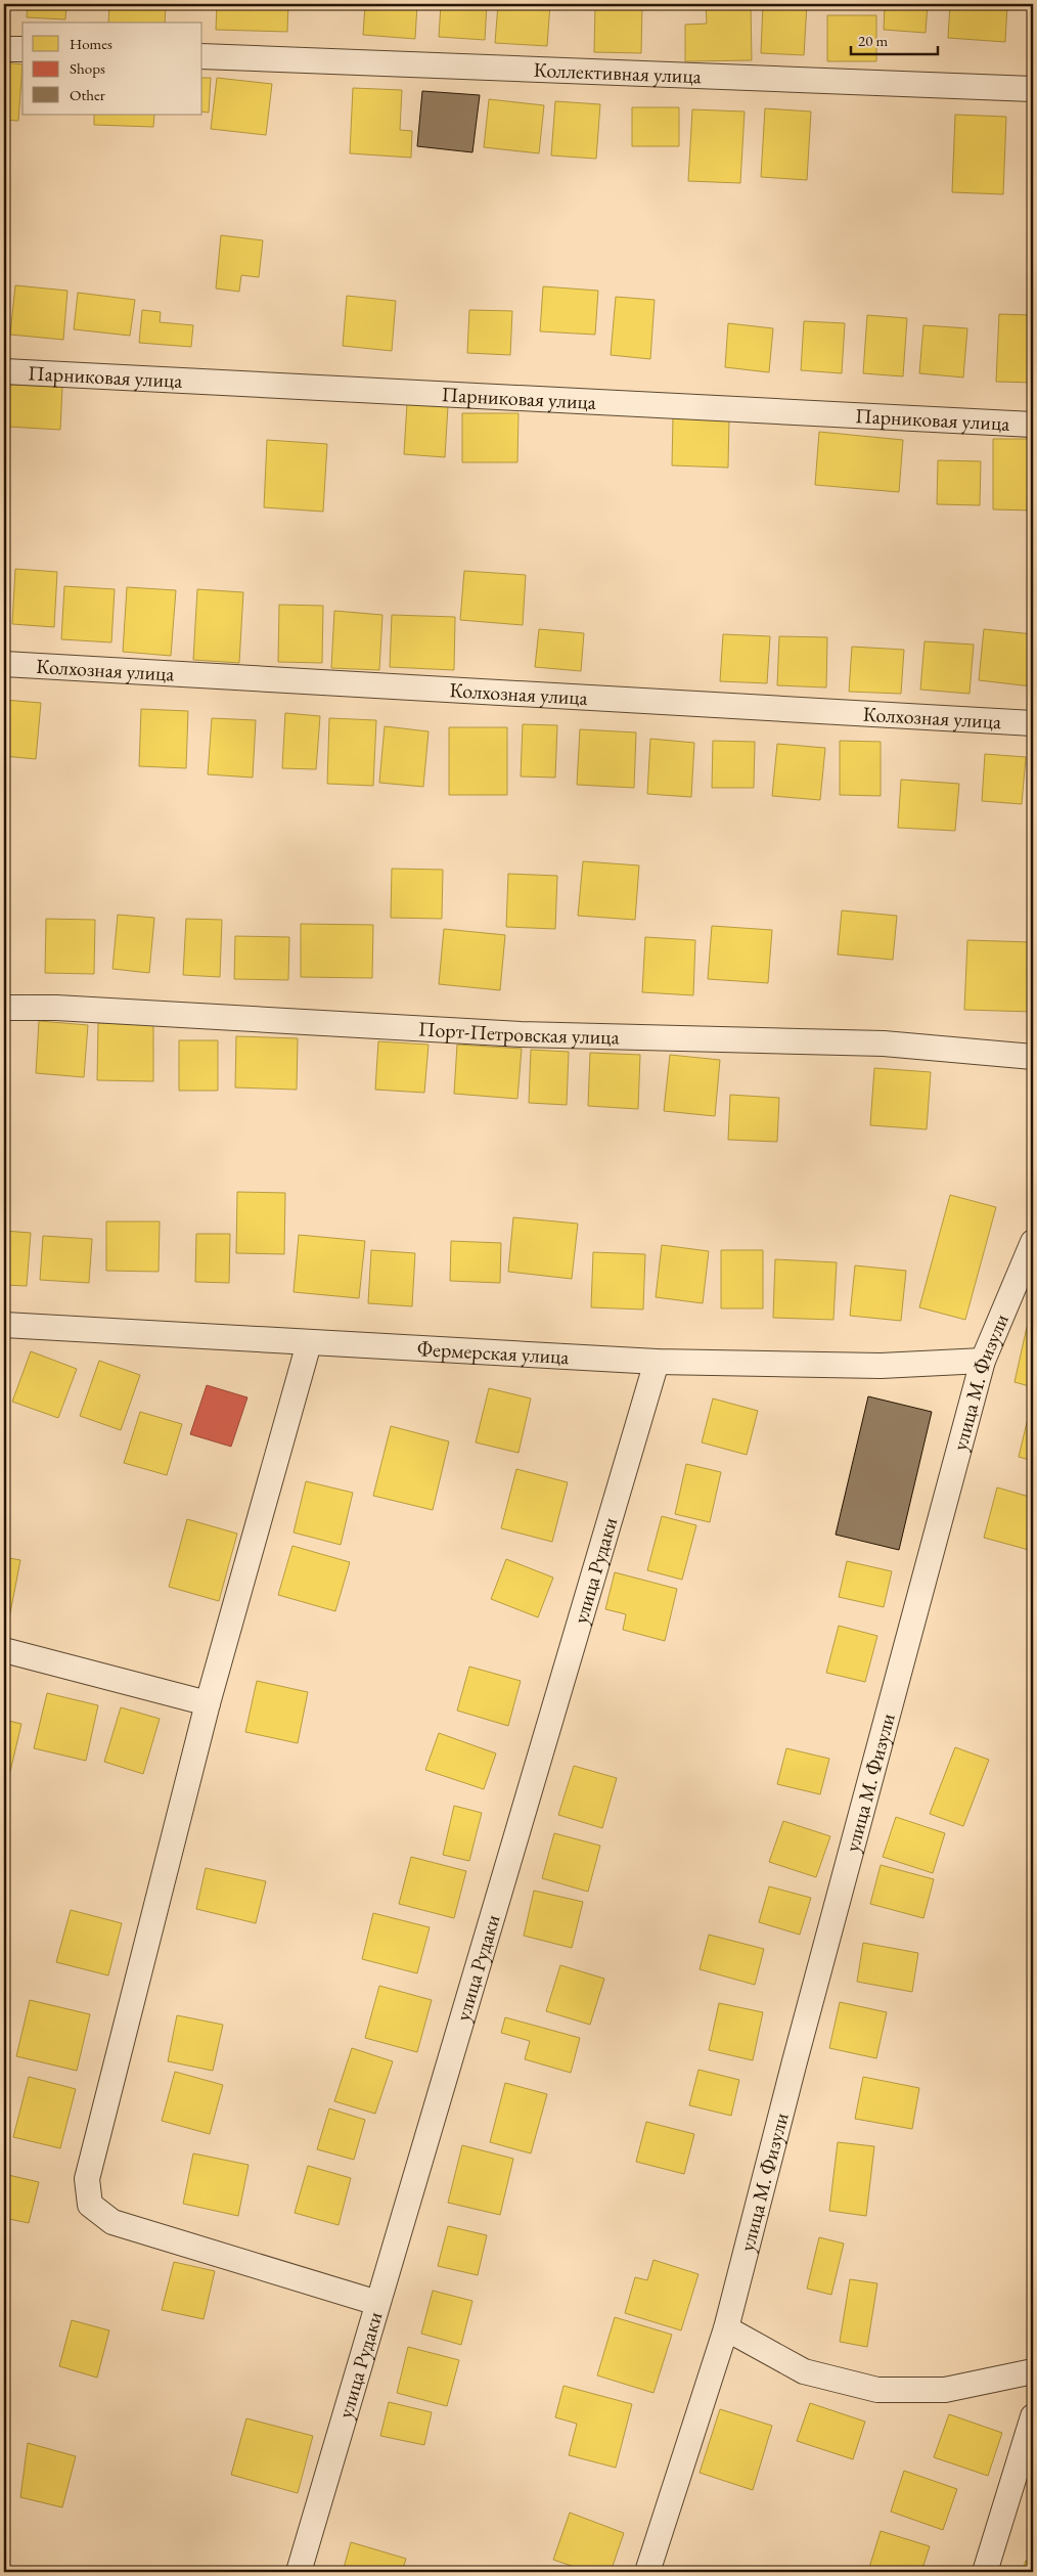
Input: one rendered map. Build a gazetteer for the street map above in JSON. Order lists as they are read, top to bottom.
{
  "streets": {
    "street": [
      "Коллективная улица",
      "Парниковая улица",
      "Колхозная улица",
      "Порт-Петровская улица",
      "Фермерская улица",
      "улица М. Физули",
      "улица Рудаки"
    ]
  },
  "crossings": [
    ["Фермерская улица", "улица М. Физули"],
    ["Фермерская улица", "улица Рудаки"]
  ],
  "legend": ["Homes", "Shops", "Other"],
  "scale_bar": "20 m"
}
